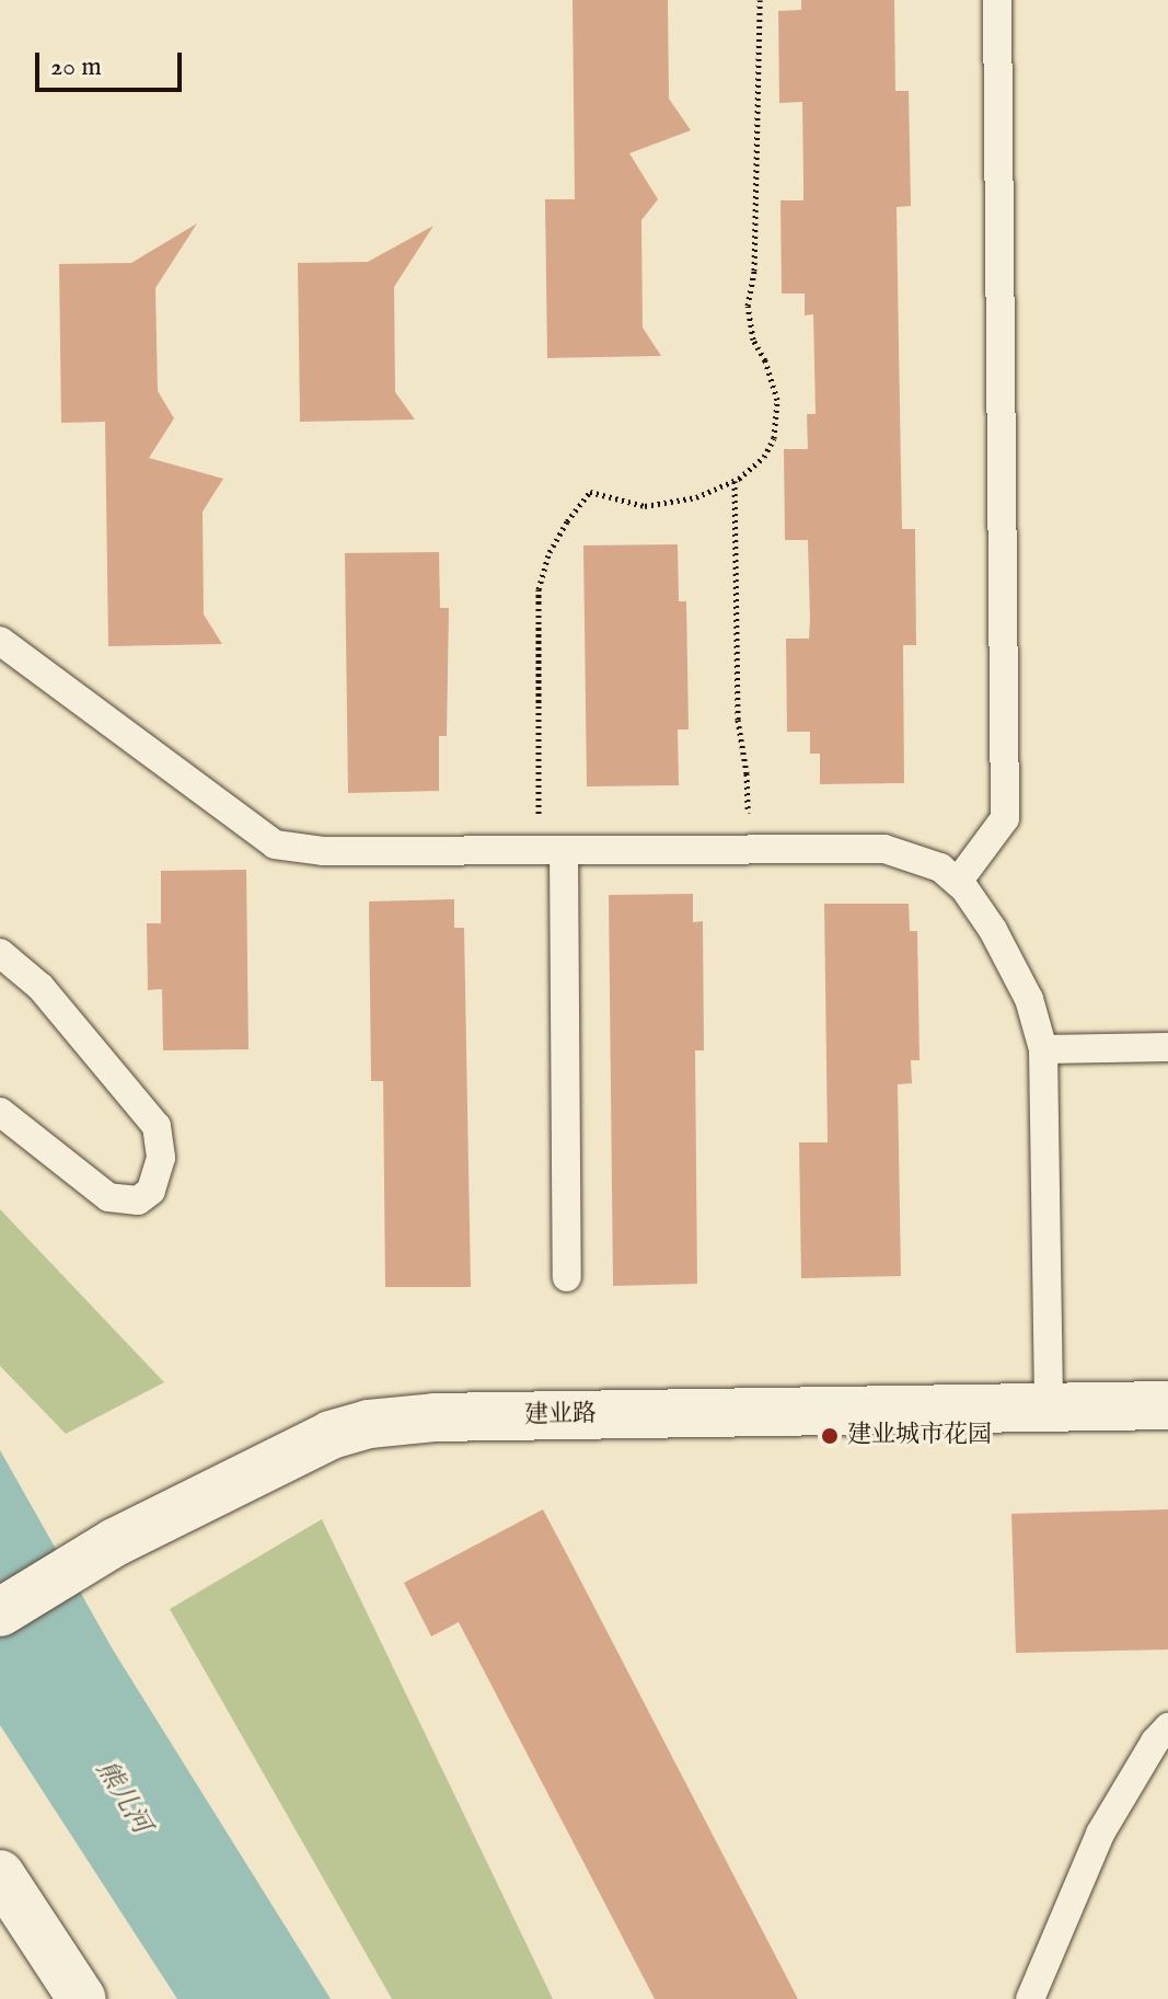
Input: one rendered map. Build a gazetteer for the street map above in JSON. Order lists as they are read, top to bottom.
{
  "streets": {
    "street": ["建业路"]
  },
  "water": ["熊儿河"],
  "places": ["建业城市花园"],
  "scale_bar": "20 m"
}
